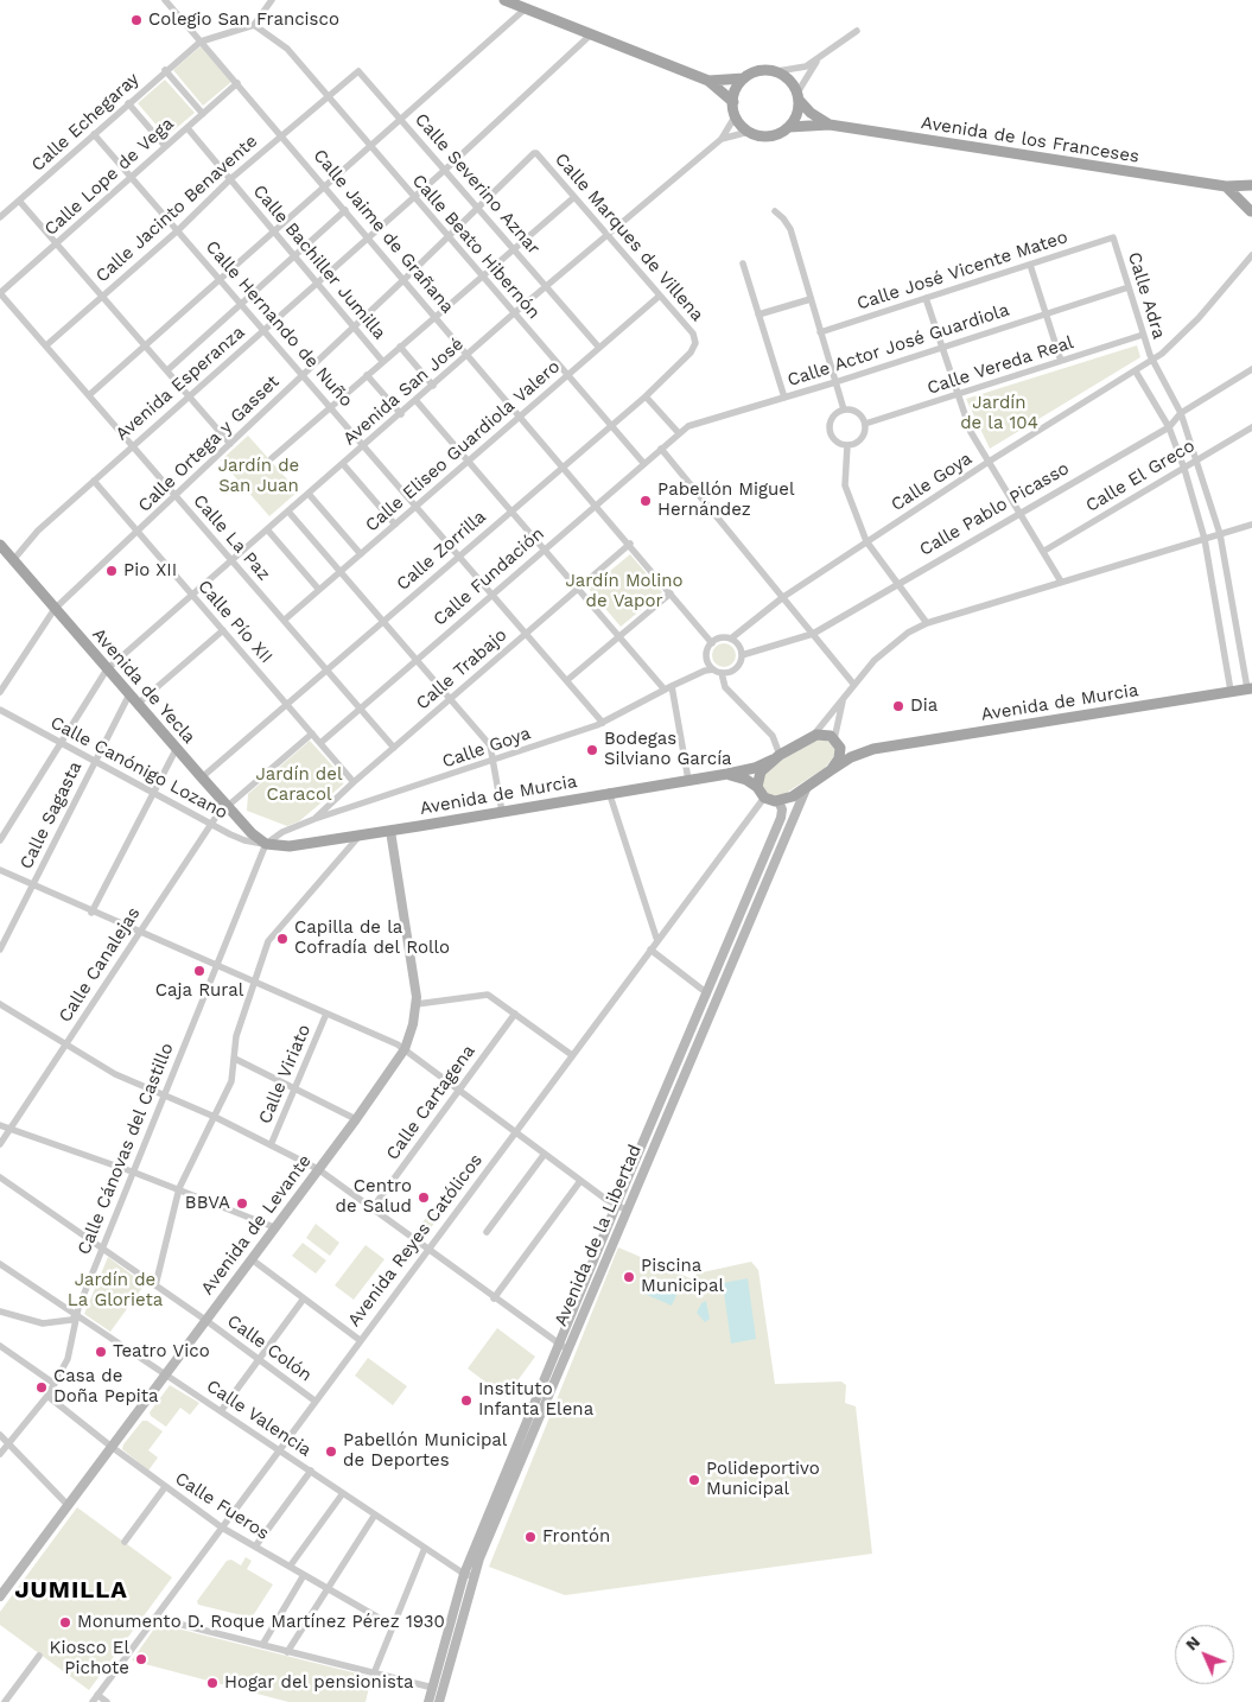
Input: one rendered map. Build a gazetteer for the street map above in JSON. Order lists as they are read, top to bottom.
{
  "streets": {
    "main road": [
      "Avenida de los Franceses",
      "Avenida de Yecla",
      "Avenida de Murcia",
      "Avenida de Levante",
      "Avenida de la Libertad"
    ],
    "street": [
      "Calle Echegaray",
      "Calle Lope de Vega",
      "Calle Severino Aznar",
      "Calle Jacinto Benavente",
      "Calle Jaime de Grañana",
      "Calle Marques de Villena",
      "Calle Beato Hibernón",
      "Calle Bachiller Jumilla",
      "Calle José Vicente Mateo",
      "Calle Adra",
      "Calle Hernando de Nuño",
      "Calle Actor José Guardiola",
      "Calle Vereda Real",
      "Avenida Esperanza",
      "Avenida San José",
      "Calle Ortega y Gasset",
      "Calle Eliseo Guardiola Valero",
      "Calle El Greco",
      "Calle Goya",
      "Calle Pablo Picasso",
      "Calle La Paz",
      "Calle Zorrilla",
      "Calle Fundación",
      "Calle Pío XII",
      "Calle Trabajo",
      "Calle Canónigo Lozano",
      "Calle Sagasta",
      "Calle Canalejas",
      "Calle Viriato",
      "Calle Cartagena",
      "Calle Cánovas del Castillo",
      "Avenida Reyes Católicos",
      "Calle Colón",
      "Calle Valencia",
      "Calle Fueros"
    ]
  },
  "crossings": [
    ["Calle Echegaray", "Calle Jaime de Grañana"],
    ["Calle Echegaray", "Calle Hernando de Nuño"],
    ["Avenida de los Franceses", "Avenida San José"],
    ["Calle Lope de Vega", "Calle Jaime de Grañana"],
    ["Calle Lope de Vega", "Calle Bachiller Jumilla"],
    ["Calle Lope de Vega", "Calle Hernando de Nuño"],
    ["Calle Lope de Vega", "Calle La Paz"],
    ["Calle Severino Aznar", "Calle Jacinto Benavente"],
    ["Calle Severino Aznar", "Calle Beato Hibernón"],
    ["Calle Severino Aznar", "Avenida Esperanza"],
    ["Calle Severino Aznar", "Avenida San José"],
    ["Calle Severino Aznar", "Calle Ortega y Gasset"],
    ["Calle Severino Aznar", "Calle Eliseo Guardiola Valero"],
    ["Calle Jacinto Benavente", "Calle Jaime de Grañana"],
    ["Calle Jacinto Benavente", "Calle Beato Hibernón"],
    ["Calle Jacinto Benavente", "Calle Bachiller Jumilla"],
    ["Calle Jacinto Benavente", "Calle Hernando de Nuño"],
    ["Calle Jacinto Benavente", "Calle La Paz"],
    ["Calle Jaime de Grañana", "Avenida Esperanza"],
    ["Calle Jaime de Grañana", "Avenida San José"],
    ["Calle Jaime de Grañana", "Calle Ortega y Gasset"],
    ["Calle Jaime de Grañana", "Calle Eliseo Guardiola Valero"],
    ["Calle Jaime de Grañana", "Calle Goya"],
    ["Calle Jaime de Grañana", "Calle Pablo Picasso"],
    ["Calle Jaime de Grañana", "Calle Zorrilla"],
    ["Calle Jaime de Grañana", "Calle Fundación"],
    ["Calle Jaime de Grañana", "Calle Trabajo"],
    ["Calle Marques de Villena", "Avenida San José"],
    ["Calle Marques de Villena", "Calle Ortega y Gasset"],
    ["Calle Marques de Villena", "Calle Eliseo Guardiola Valero"],
    ["Calle Marques de Villena", "Calle Zorrilla"],
    ["Calle Beato Hibernón", "Avenida Esperanza"],
    ["Calle Beato Hibernón", "Avenida San José"],
    ["Calle Beato Hibernón", "Calle Ortega y Gasset"],
    ["Calle Beato Hibernón", "Calle Eliseo Guardiola Valero"],
    ["Calle Beato Hibernón", "Calle Zorrilla"],
    ["Calle Beato Hibernón", "Calle Fundación"],
    ["Calle Bachiller Jumilla", "Avenida Esperanza"],
    ["Calle Bachiller Jumilla", "Calle Ortega y Gasset"],
    ["Calle José Vicente Mateo", "Calle Adra"],
    ["Calle Adra", "Calle Actor José Guardiola"],
    ["Calle Adra", "Calle Vereda Real"],
    ["Calle Adra", "Calle El Greco"],
    ["Calle Adra", "Calle Goya"],
    ["Calle Adra", "Calle Pablo Picasso"],
    ["Calle Adra", "Avenida de Murcia"],
    ["Calle Hernando de Nuño", "Avenida Esperanza"],
    ["Calle Hernando de Nuño", "Avenida San José"],
    ["Calle Hernando de Nuño", "Calle Ortega y Gasset"],
    ["Calle Hernando de Nuño", "Calle Eliseo Guardiola Valero"],
    ["Calle Hernando de Nuño", "Calle Goya"],
    ["Calle Hernando de Nuño", "Calle Zorrilla"],
    ["Calle Hernando de Nuño", "Calle Fundación"],
    ["Calle Hernando de Nuño", "Calle Trabajo"],
    ["Calle Actor José Guardiola", "Calle Fundación"],
    ["Avenida Esperanza", "Calle La Paz"],
    ["Avenida Esperanza", "Calle Pío XII"],
    ["Avenida Esperanza", "Avenida de Yecla"],
    ["Avenida San José", "Calle La Paz"],
    ["Avenida San José", "Calle Pío XII"],
    ["Avenida San José", "Avenida de Yecla"],
    ["Avenida San José", "Calle Canónigo Lozano"],
    ["Calle Ortega y Gasset", "Calle La Paz"],
    ["Calle Ortega y Gasset", "Calle Pío XII"],
    ["Calle Ortega y Gasset", "Avenida de Yecla"],
    ["Calle Eliseo Guardiola Valero", "Calle La Paz"],
    ["Calle Goya", "Calle Pablo Picasso"],
    ["Calle Goya", "Calle Trabajo"],
    ["Calle Goya", "Avenida de Yecla"],
    ["Calle Goya", "Avenida de Murcia"],
    ["Calle Goya", "Calle Canónigo Lozano"],
    ["Calle Goya", "Calle Cánovas del Castillo"],
    ["Calle La Paz", "Calle Zorrilla"],
    ["Calle La Paz", "Calle Fundación"],
    ["Calle La Paz", "Calle Trabajo"],
    ["Calle Zorrilla", "Calle Pío XII"],
    ["Calle Zorrilla", "Avenida de Yecla"],
    ["Calle Fundación", "Calle Pío XII"],
    ["Calle Pío XII", "Calle Trabajo"],
    ["Calle Pío XII", "Calle Canalejas"],
    ["Avenida de Yecla", "Avenida de Murcia"],
    ["Avenida de Yecla", "Calle Canónigo Lozano"],
    ["Avenida de Yecla", "Calle Sagasta"],
    ["Avenida de Yecla", "Calle Canalejas"],
    ["Avenida de Yecla", "Calle Cánovas del Castillo"],
    ["Avenida de Murcia", "Calle Canónigo Lozano"],
    ["Avenida de Murcia", "Calle Cánovas del Castillo"],
    ["Avenida de Murcia", "Avenida de Levante"],
    ["Calle Canónigo Lozano", "Calle Sagasta"],
    ["Calle Canónigo Lozano", "Calle Canalejas"],
    ["Calle Canónigo Lozano", "Calle Cánovas del Castillo"],
    ["Calle Cánovas del Castillo", "Calle Colón"],
    ["Calle Cánovas del Castillo", "Calle Valencia"],
    ["Calle Cánovas del Castillo", "Calle Fueros"],
    ["Avenida de Levante", "Calle Colón"],
    ["Avenida de Levante", "Calle Valencia"],
    ["Avenida de Levante", "Calle Fueros"],
    ["Avenida Reyes Católicos", "Calle Colón"],
    ["Avenida Reyes Católicos", "Calle Valencia"],
    ["Avenida Reyes Católicos", "Calle Fueros"]
  ],
  "districts": ["JUMILLA"],
  "parks": [
    "Jardín de la 104",
    "Jardín de San Juan",
    "Jardín Molino de Vapor",
    "Jardín del Caracol",
    "Jardín de La Glorieta"
  ],
  "places": [
    "Colegio San Francisco",
    "Pabellón Miguel Hernández",
    "Pio XII",
    "Dia",
    "Bodegas Silviano García",
    "Capilla de la Cofradía del Rollo",
    "Caja Rural",
    "Centro de Salud",
    "BBVA",
    "Piscina Municipal",
    "Teatro Vico",
    "Casa de Doña Pepita",
    "Instituto Infanta Elena",
    "Pabellón Municipal de Deportes",
    "Polideportivo Municipal",
    "Frontón",
    "Monumento D. Roque Martínez Pérez 1930",
    "Kiosco El Pichote",
    "Hogar del pensionista"
  ],
  "north": "top left"
}
